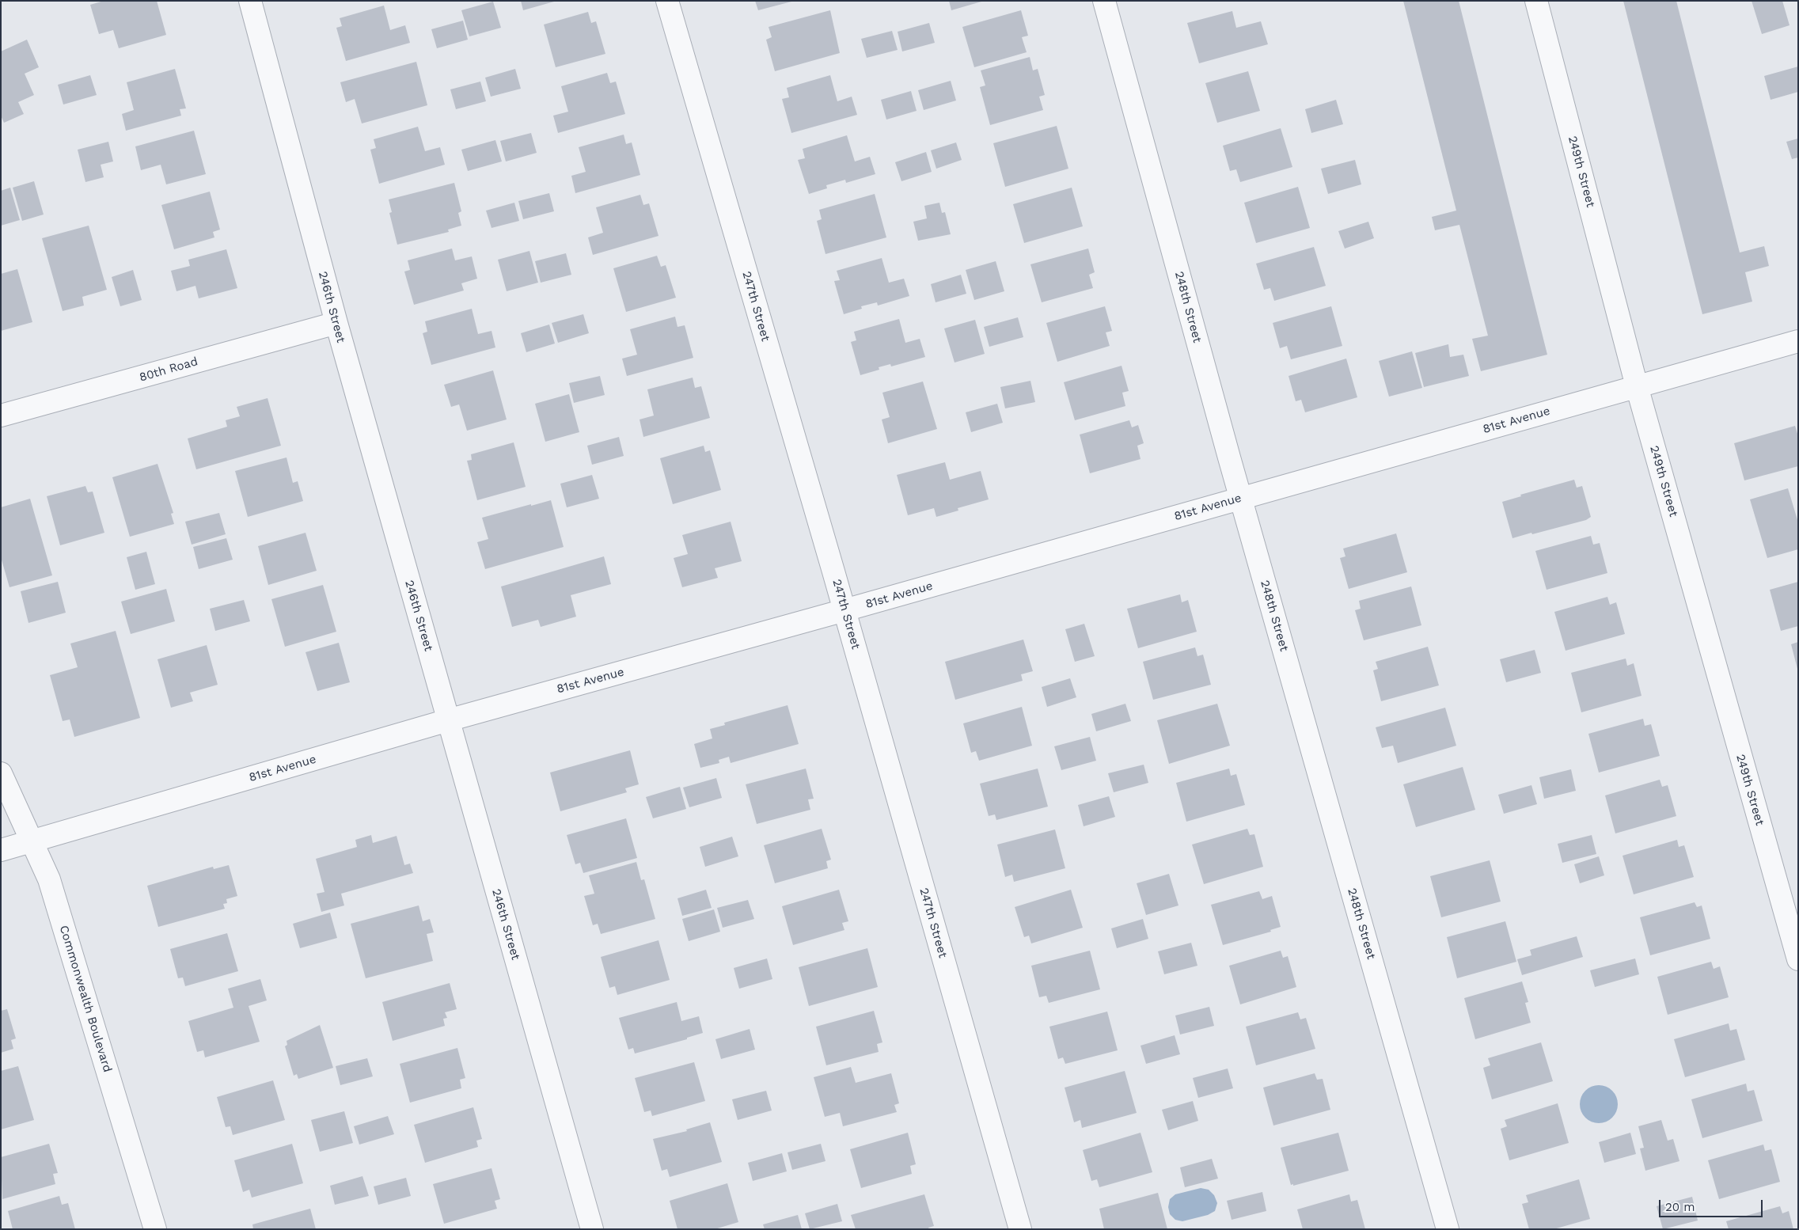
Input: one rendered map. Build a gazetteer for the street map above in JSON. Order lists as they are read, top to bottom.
{
  "streets": {
    "street": [
      "249th Street",
      "247th Street",
      "246th Street",
      "248th Street",
      "80th Road",
      "81st Avenue",
      "Commonwealth Boulevard"
    ]
  },
  "crossings": [
    ["249th Street", "81st Avenue"],
    ["247th Street", "81st Avenue"],
    ["246th Street", "80th Road"],
    ["246th Street", "81st Avenue"],
    ["248th Street", "81st Avenue"],
    ["81st Avenue", "Commonwealth Boulevard"]
  ],
  "scale_bar": "20 m"
}
